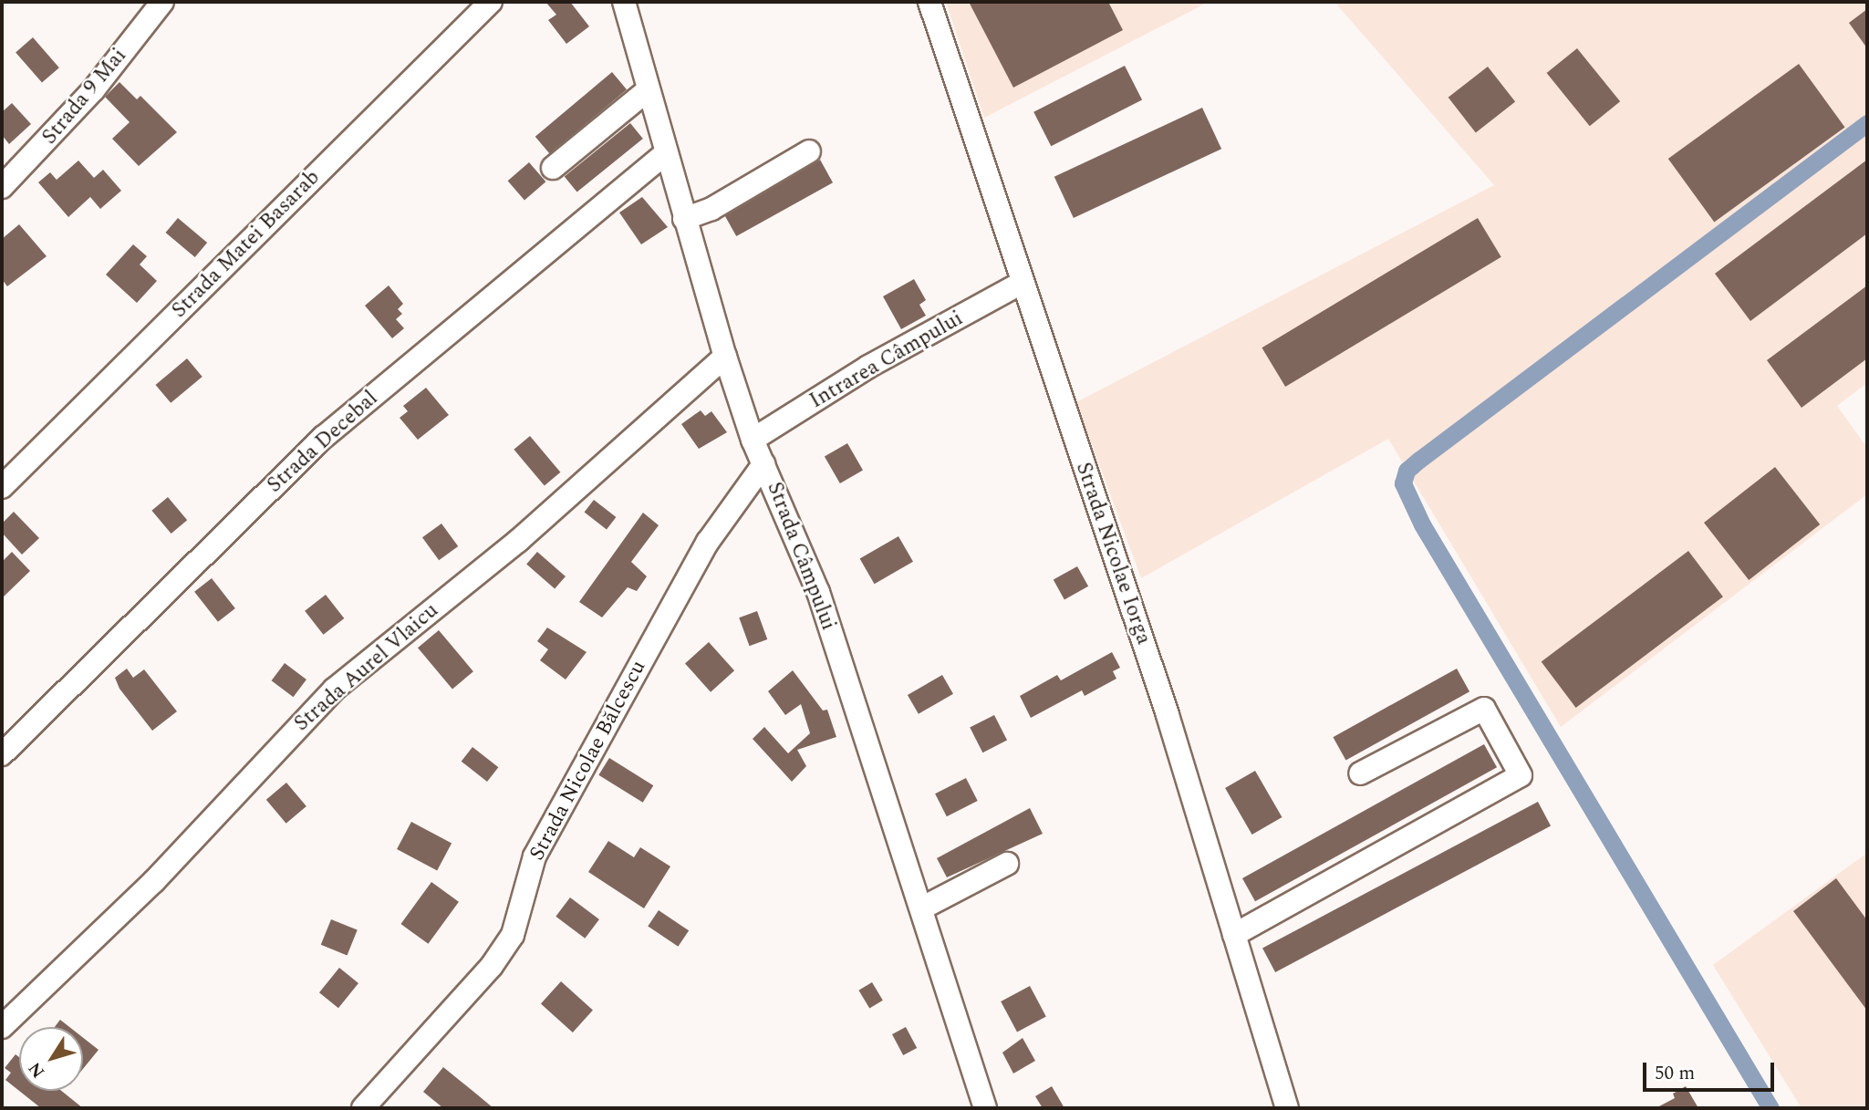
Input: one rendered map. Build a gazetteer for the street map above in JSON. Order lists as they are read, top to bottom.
{
  "streets": {
    "street": [
      "Strada 9 Mai",
      "Strada Matei Basarab",
      "Intrarea Câmpului",
      "Strada Decebal",
      "Strada Nicolae Iorga",
      "Strada Câmpului",
      "Strada Aurel Vlaicu",
      "Strada Nicolae Bălcescu"
    ]
  },
  "crossings": [
    ["Intrarea Câmpului", "Strada Nicolae Iorga"],
    ["Intrarea Câmpului", "Strada Câmpului"],
    ["Strada Decebal", "Strada Câmpului"],
    ["Strada Câmpului", "Strada Aurel Vlaicu"],
    ["Strada Câmpului", "Strada Nicolae Bălcescu"]
  ],
  "scale_bar": "50 m",
  "north": "bottom left"
}
